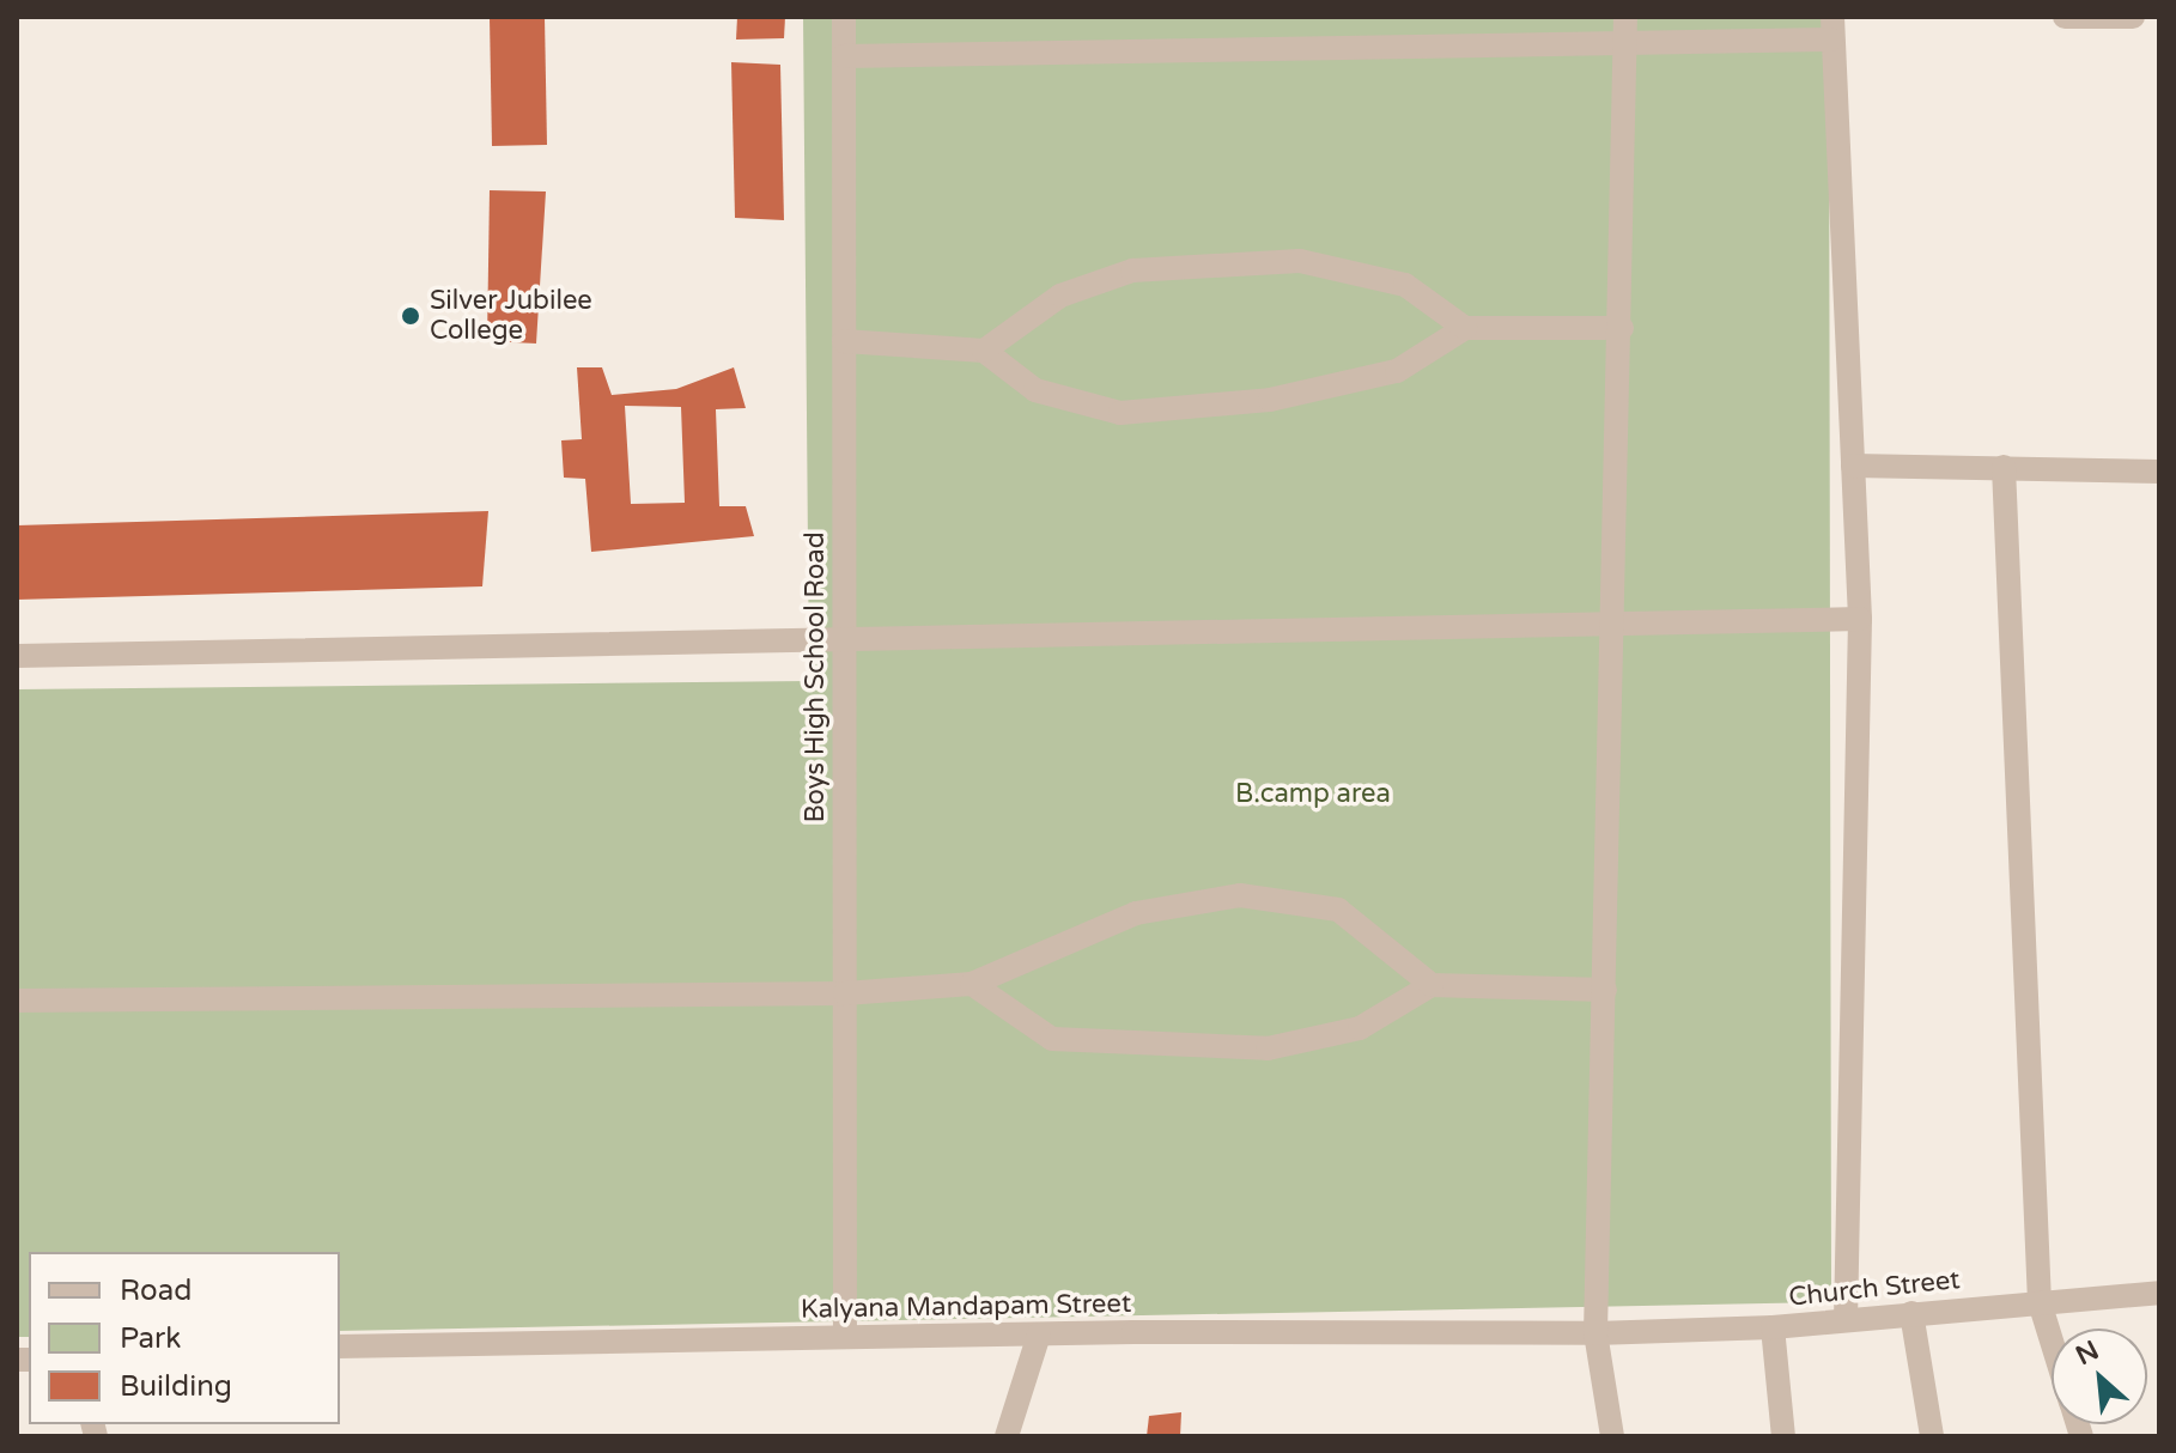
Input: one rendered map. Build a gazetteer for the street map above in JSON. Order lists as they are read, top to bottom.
{
  "streets": {
    "street": ["Boys High School Road", "Church Street", "Kalyana Mandapam Street"]
  },
  "crossings": [
    ["Boys High School Road", "Kalyana Mandapam Street"],
    ["Church Street", "Kalyana Mandapam Street"]
  ],
  "parks": ["B.camp area"],
  "places": ["Silver Jubilee College"],
  "legend": ["Road", "Park", "Building"],
  "north": "top left"
}
